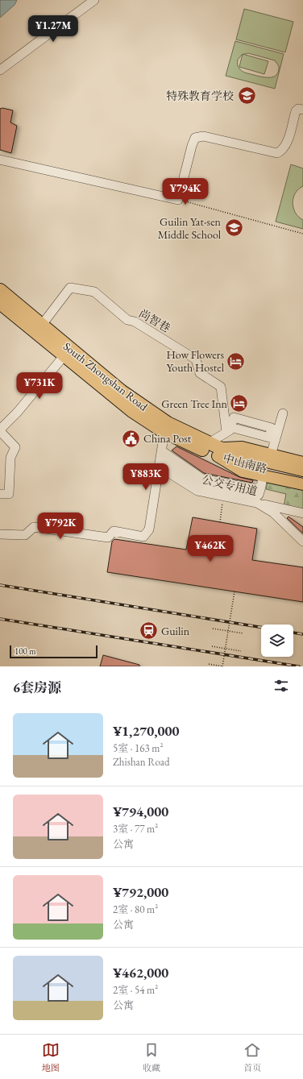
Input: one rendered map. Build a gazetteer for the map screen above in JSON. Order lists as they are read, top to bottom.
{
  "streets": {
    "highway": ["South Zhongshan Road", "中山南路"],
    "street": ["尚智巷", "公交专用道"]
  },
  "crossings": [
    ["尚智巷", "South Zhongshan Road"],
    ["South Zhongshan Road", "中山南路"],
    ["中山南路", "公交专用道"]
  ],
  "places": {
    "school or university": ["特殊教育学校", "Guilin Yat-sen Middle School"],
    "hotel": ["How Flowers Youth Hostel", "Green Tree Inn"],
    "public building": ["China Post"],
    "station": ["Guilin"]
  },
  "scale_bar": "100 m",
  "page": {
    "price": [
      "¥1.27M",
      "¥794K",
      "¥731K",
      "¥883K",
      "¥792K",
      "¥462K"
    ],
    "scale": "100 m",
    "heading": "6套房源",
    "list": [
      {
        "name": "¥1,270,000",
        "note": "5室 · 163 m² · Zhishan Road"
      },
      {
        "name": "¥794,000",
        "note": "3室 · 77 m² · 公寓"
      },
      {
        "name": "¥792,000",
        "note": "2室 · 80 m² · 公寓"
      },
      {
        "name": "¥462,000",
        "note": "2室 · 54 m² · 公寓"
      }
    ],
    "tabs": ["地图", "收藏", "首页"]
  }
}
